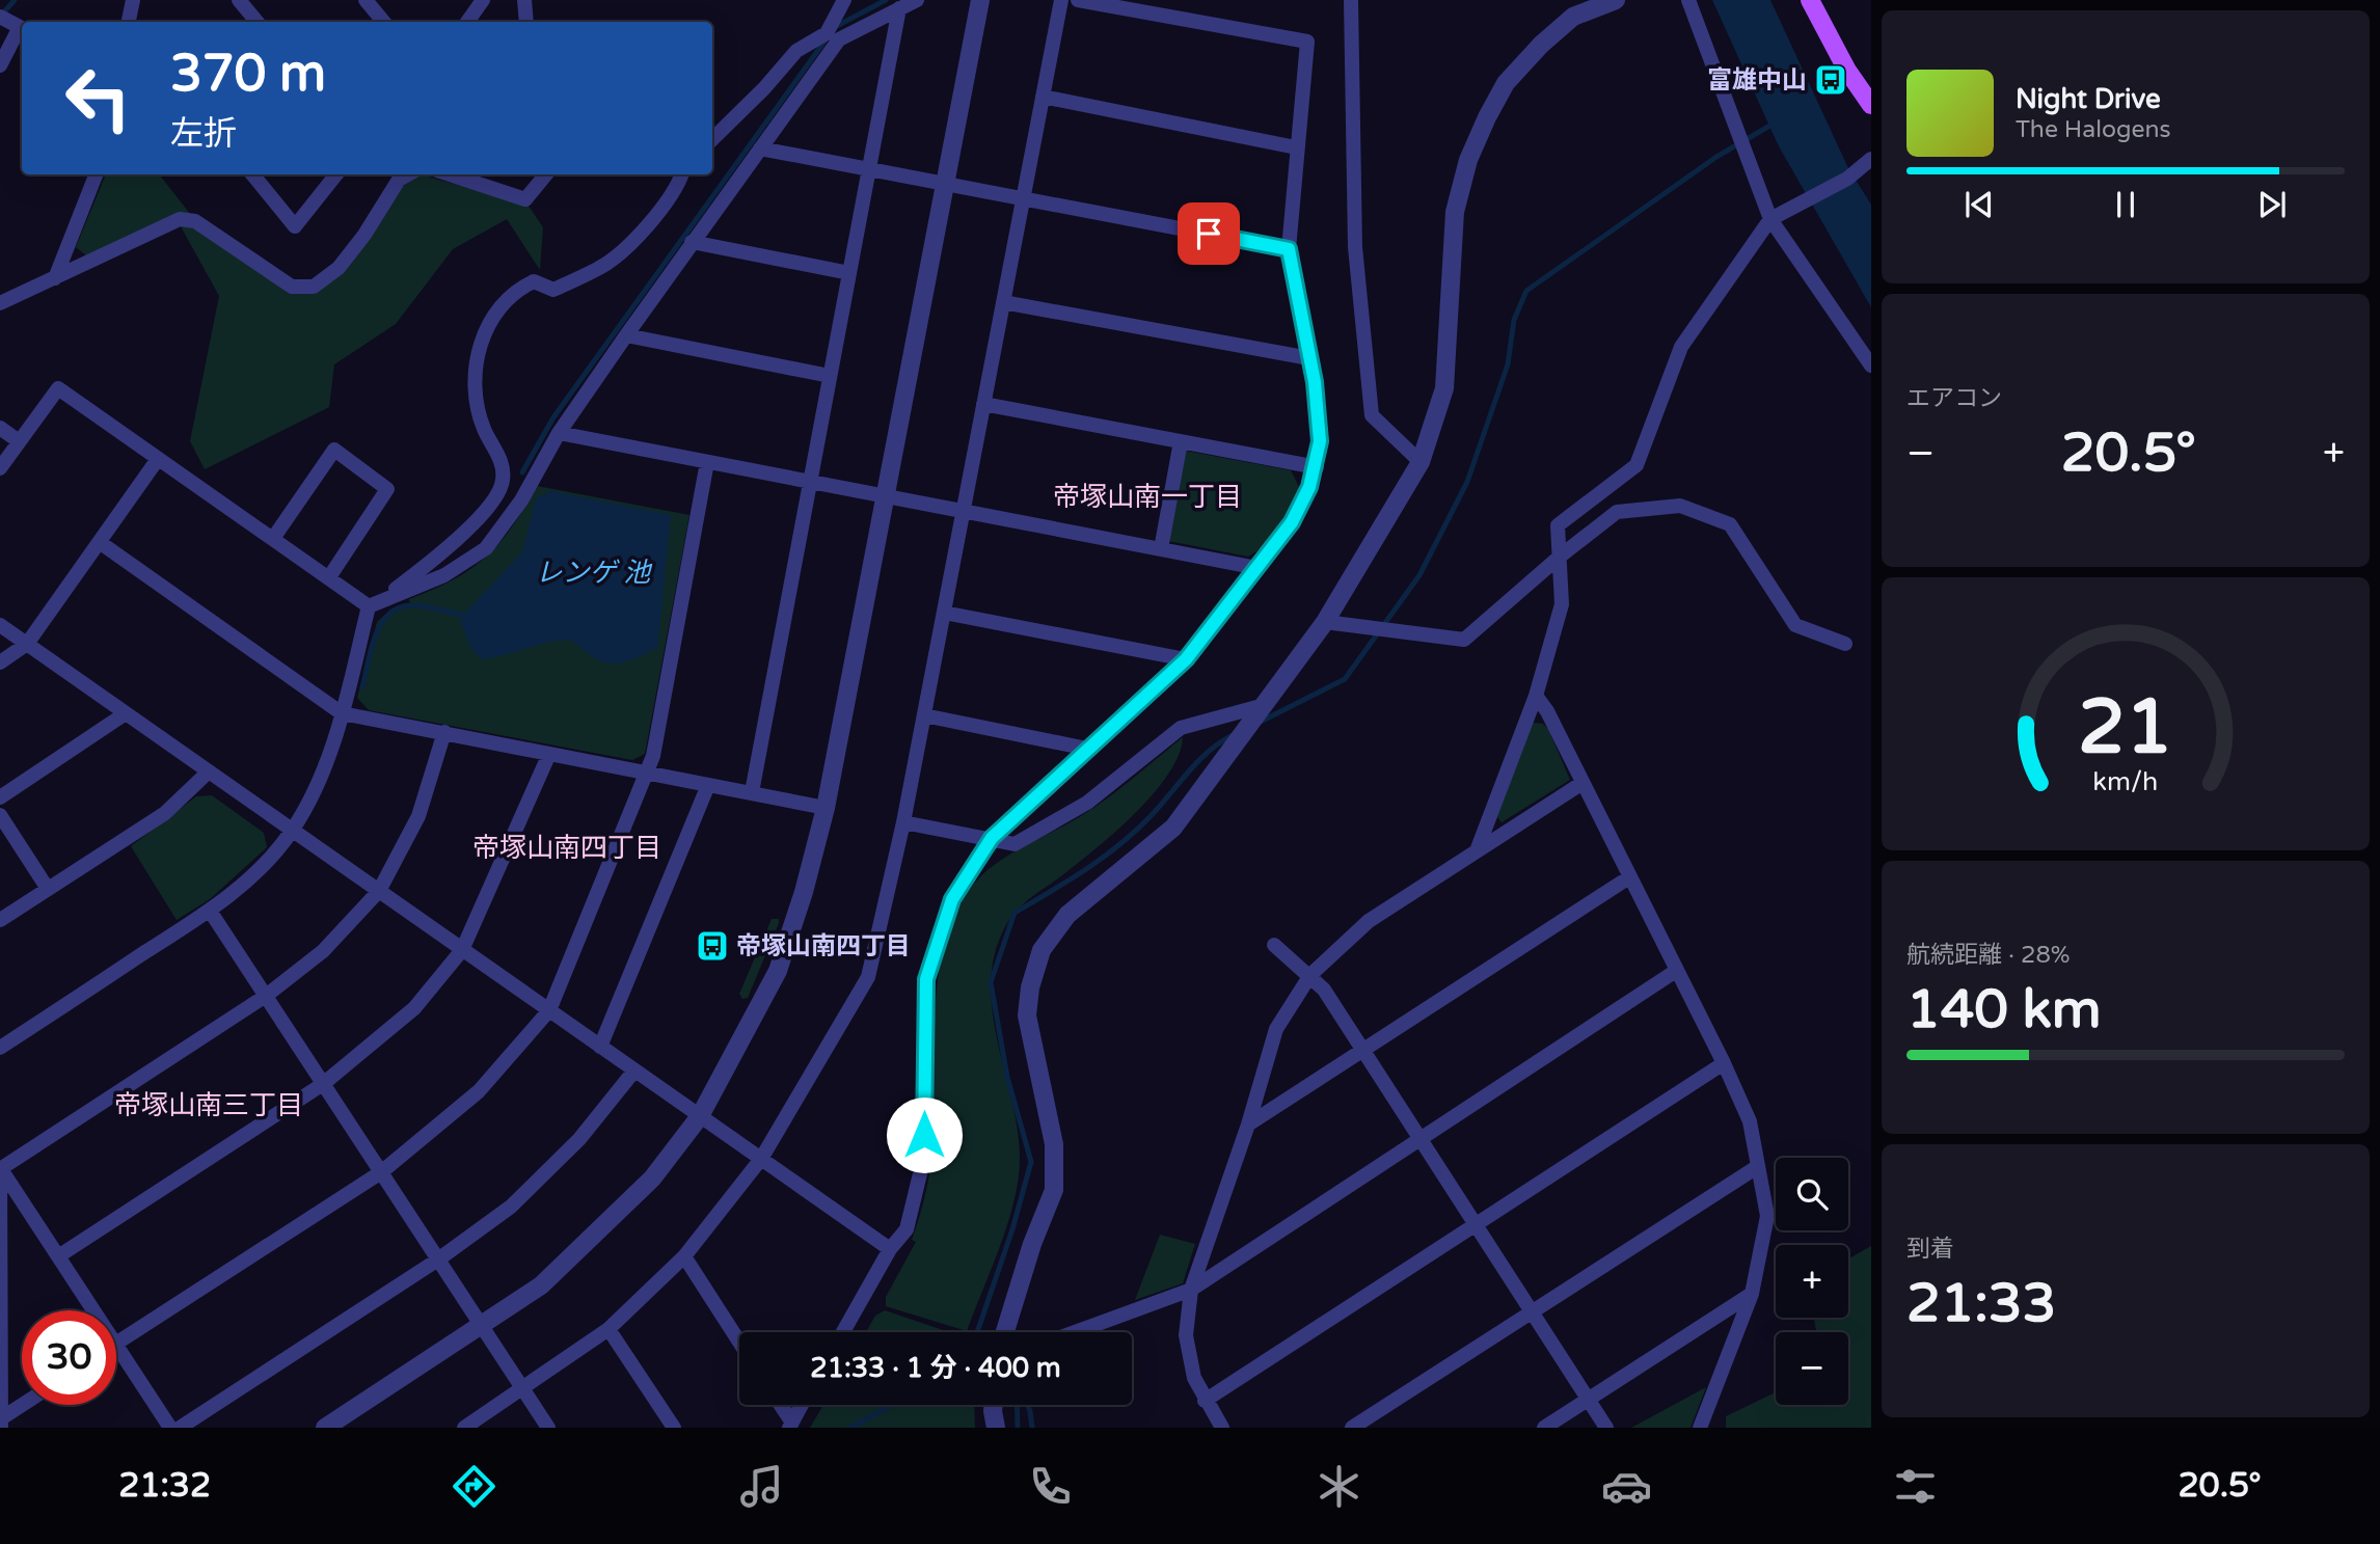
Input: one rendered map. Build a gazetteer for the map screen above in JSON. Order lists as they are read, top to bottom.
{
  "districts": ["帝塚山南一丁目", "帝塚山南四丁目", "帝塚山南三丁目"],
  "water": ["レンゲ 池"],
  "places": {
    "bus stop": ["富雄中山", "帝塚山南四丁目"]
  },
  "page": {
    "turn": ["370 m", "左折"],
    "song": ["Night Drive", "The Halogens"],
    "tile": [
      "エアコン",
      ["航続距離 · 28%", "140 km"],
      ["到着", "21:33"]
    ],
    "heat": ["−", "20.5°", "+"],
    "map_buttons": ["+", "−"],
    "limit": "30",
    "trip": "21:33 · 1 分 · 400 m",
    "tabs": ["21:32", "20.5°"],
    "gauge": ["21", "km/h"]
  }
}
